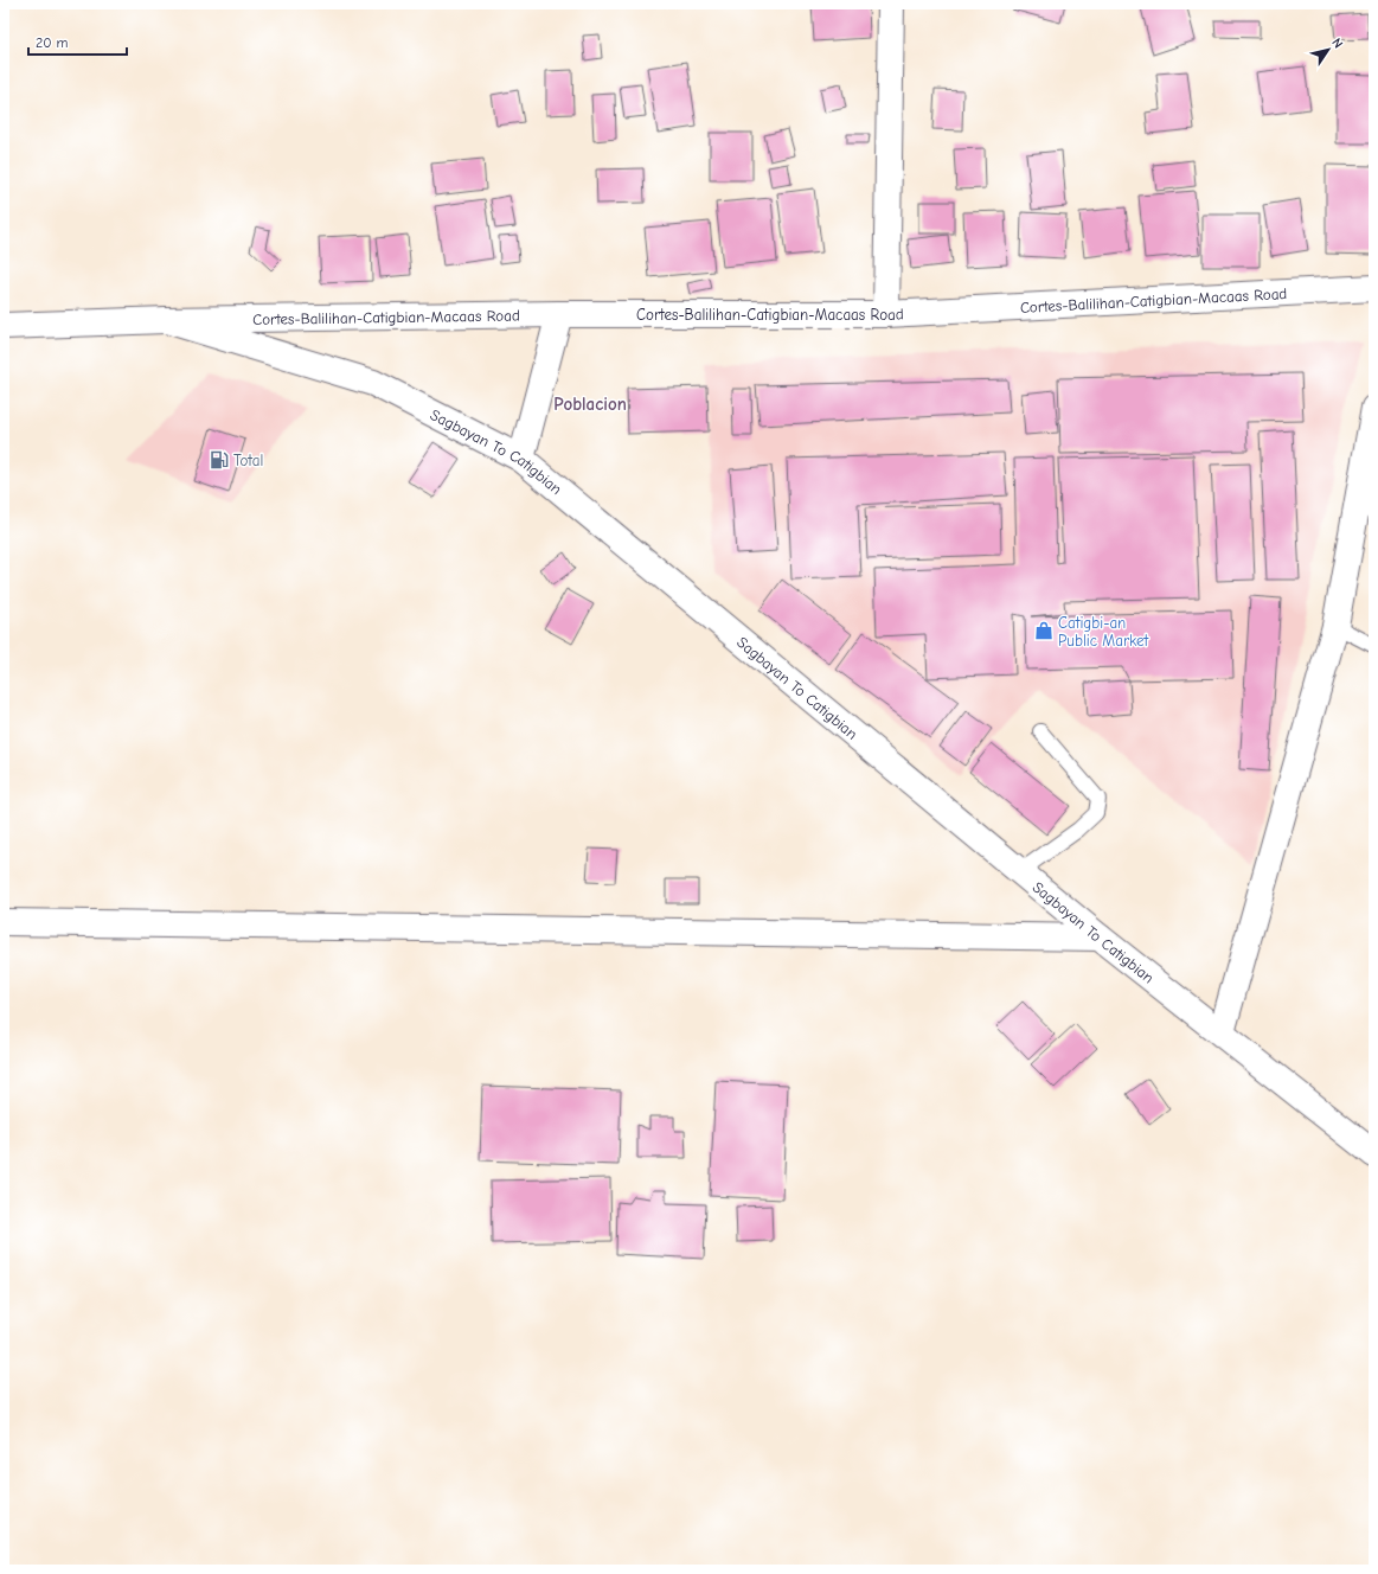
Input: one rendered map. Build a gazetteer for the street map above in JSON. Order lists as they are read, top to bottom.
{
  "streets": {
    "main road": ["Cortes-Balilihan-Catigbian-Macaas Road", "Sagbayan To Catigbian"]
  },
  "crossings": [
    ["Cortes-Balilihan-Catigbian-Macaas Road", "Sagbayan To Catigbian"]
  ],
  "districts": ["Poblacion"],
  "places": {
    "fuel station": ["Total"],
    "shop": ["Catigbi-an Public Market"]
  },
  "scale_bar": "20 m",
  "north": "top right"
}
